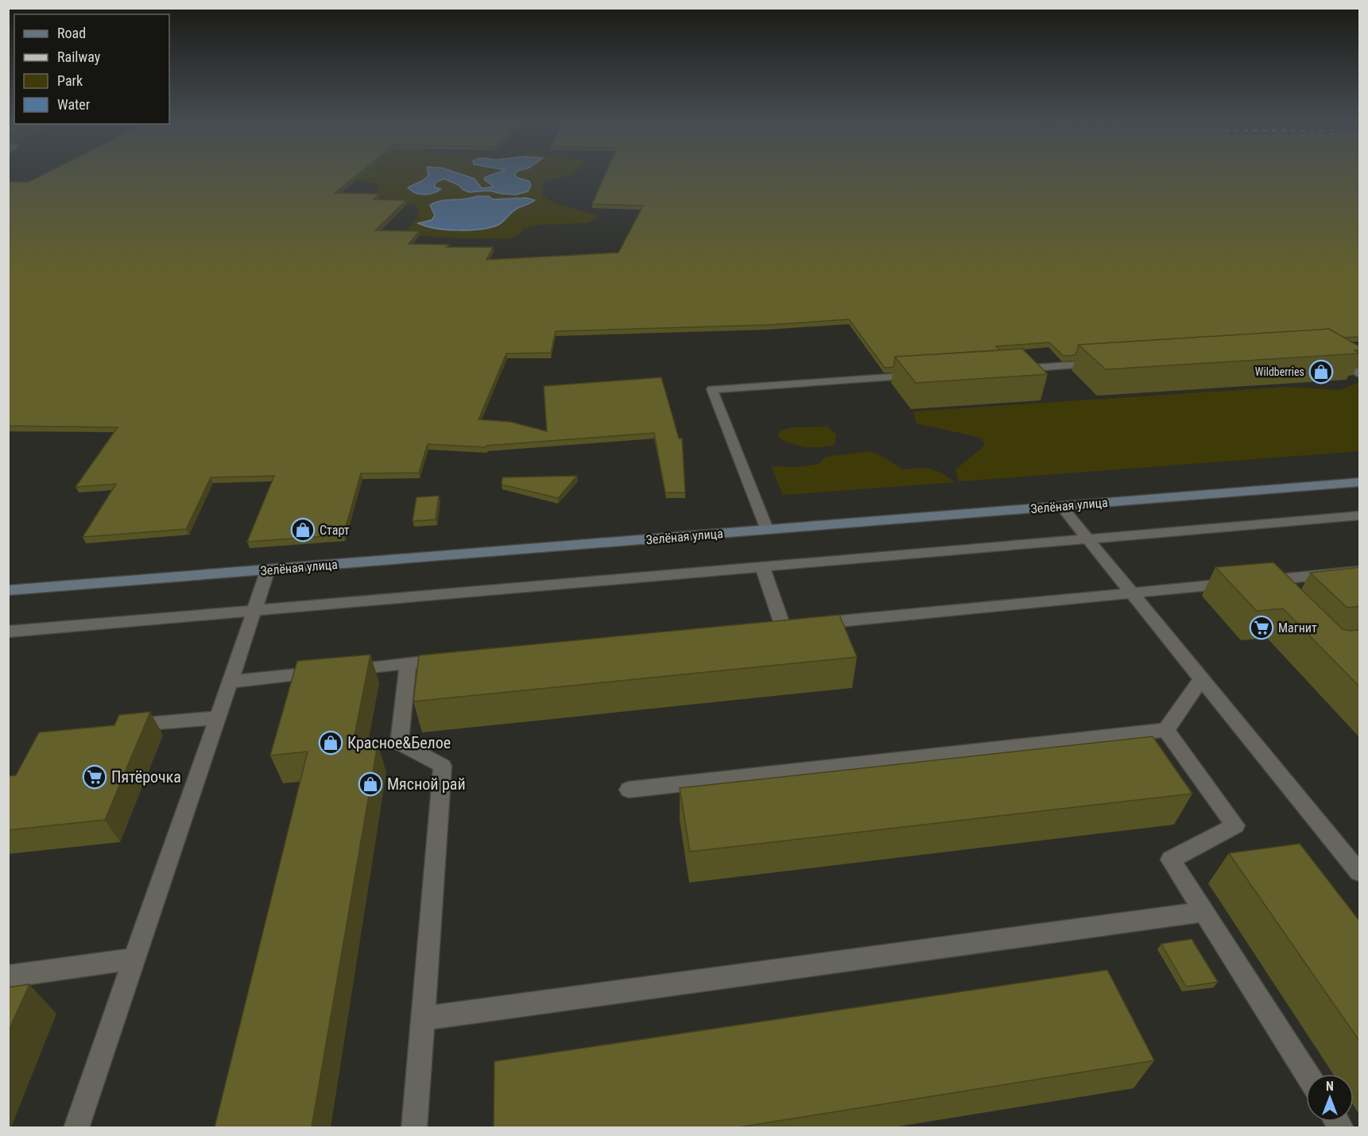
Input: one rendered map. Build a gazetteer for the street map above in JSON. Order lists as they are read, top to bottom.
{
  "streets": {
    "main road": ["Зелёная улица"]
  },
  "places": {
    "shop": [
      "Wildberries",
      "Старт",
      "Красное&Белое",
      "Мясной рай"
    ],
    "supermarket": ["Магнит", "Пятёрочка"]
  },
  "legend": [
    "Road",
    "Railway",
    "Park",
    "Water"
  ],
  "north": "top"
}
